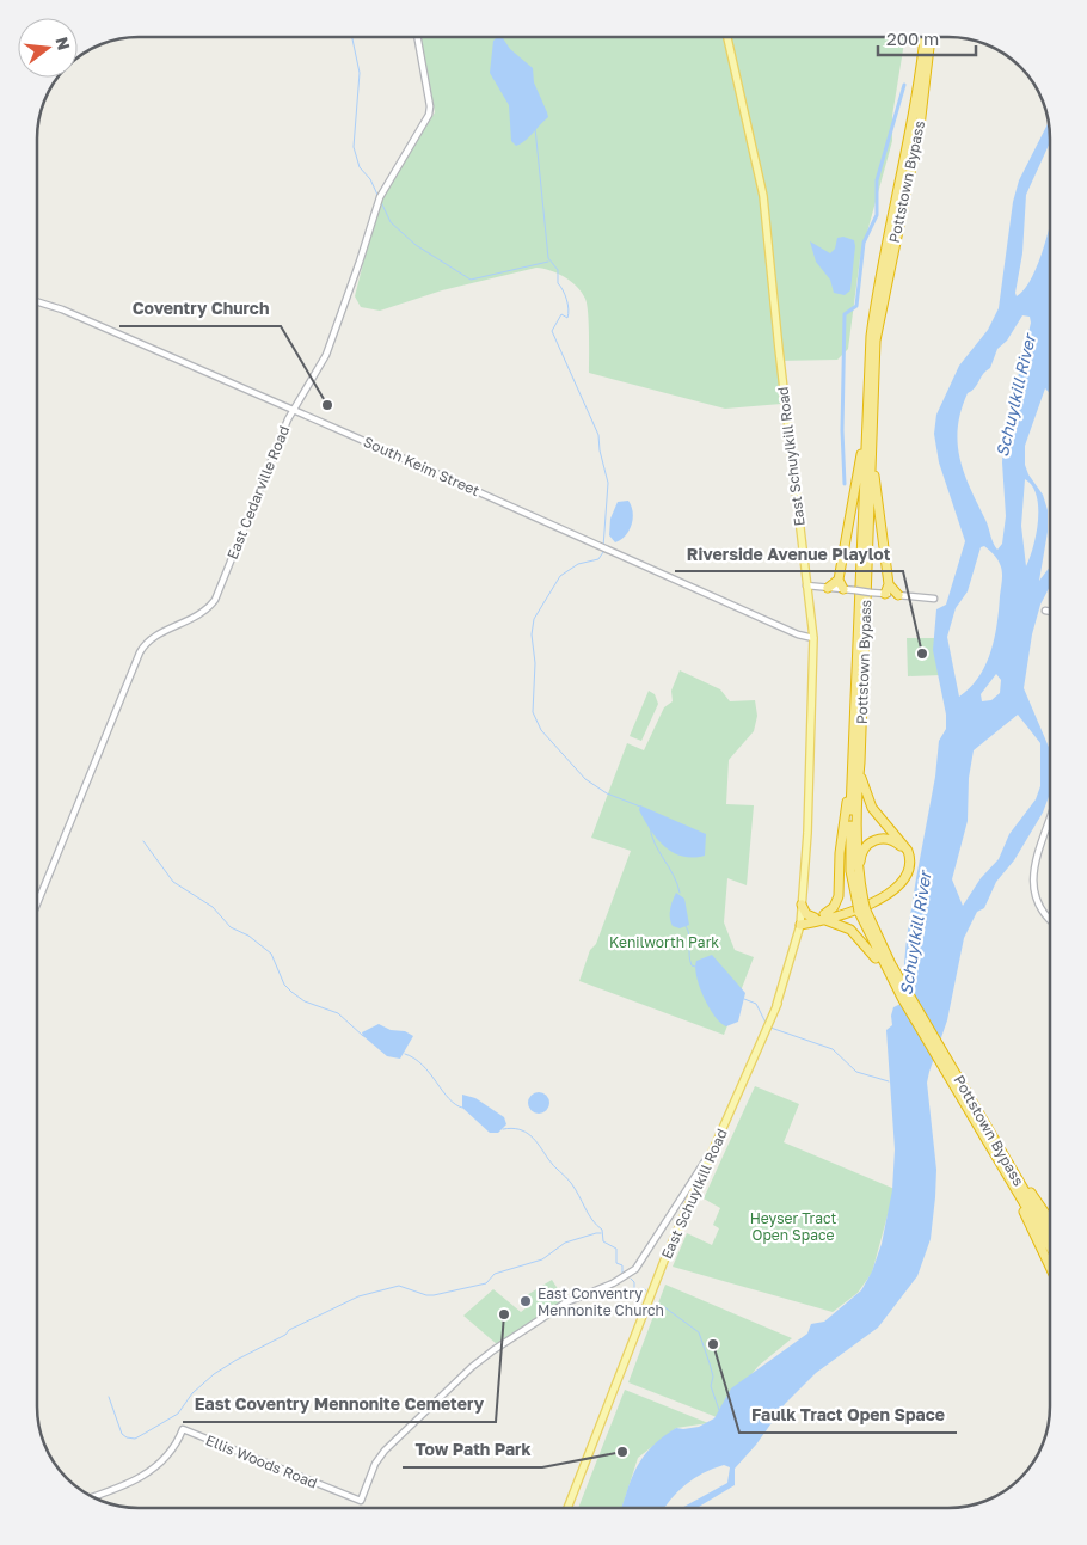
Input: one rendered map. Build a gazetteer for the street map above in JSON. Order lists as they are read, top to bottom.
{
  "streets": {
    "highway": ["Pottstown Bypass"],
    "main road": ["East Schuylkill Road"],
    "street": ["South Keim Street", "East Cedarville Road", "Ellis Woods Road"]
  },
  "crossings": [
    ["East Schuylkill Road", "South Keim Street"],
    ["East Schuylkill Road", "Ellis Woods Road"],
    ["South Keim Street", "East Cedarville Road"]
  ],
  "water": ["Schuylkill River"],
  "parks": ["Kenilworth Park", "Heyser Tract Open Space"],
  "places": [
    "Coventry Church",
    "Riverside Avenue Playlot",
    "East Conventry Mennonite Church",
    "East Coventry Mennonite Cemetery",
    "Faulk Tract Open Space",
    "Tow Path Park"
  ],
  "scale_bar": "200 m",
  "north": "right"
}
